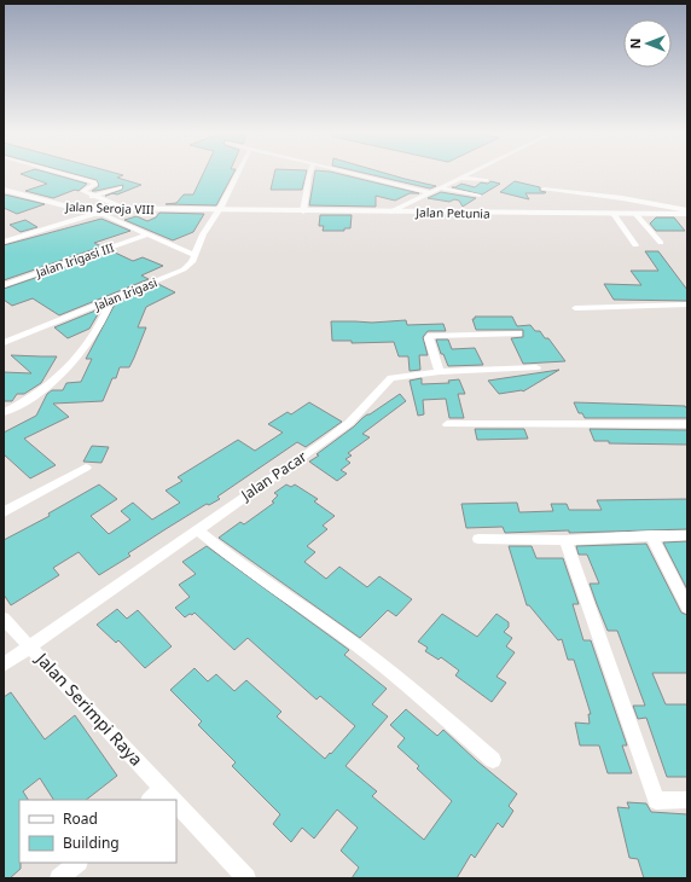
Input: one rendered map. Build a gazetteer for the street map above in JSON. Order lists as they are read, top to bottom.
{
  "streets": {
    "street": [
      "Jalan Seroja VIII",
      "Jalan Petunia",
      "Jalan Irigasi III",
      "Jalan Irigasi",
      "Jalan Pacar",
      "Jalan Serimpi Raya"
    ]
  },
  "crossings": [
    ["Jalan Seroja VIII", "Jalan Petunia"],
    ["Jalan Seroja VIII", "Jalan Irigasi"],
    ["Jalan Petunia", "Jalan Irigasi"],
    ["Jalan Pacar", "Jalan Serimpi Raya"]
  ],
  "legend": ["Road", "Building"],
  "north": "left"
}
